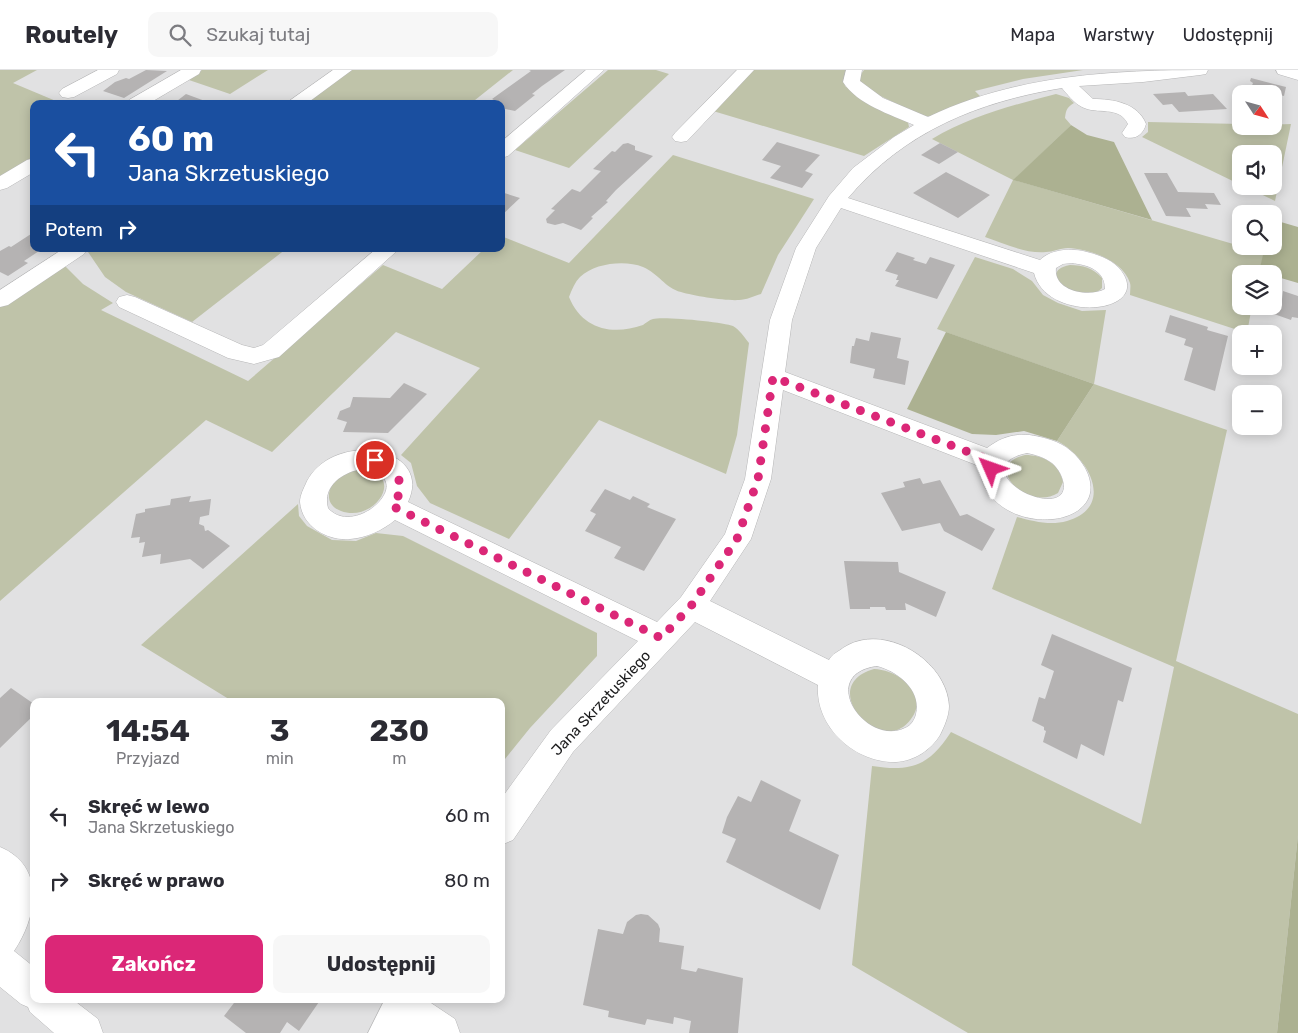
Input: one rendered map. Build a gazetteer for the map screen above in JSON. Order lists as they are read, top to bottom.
{
  "streets": {
    "street": ["Jana Skrzetuskiego"]
  },
  "north": "bottom right",
  "page": {
    "header": "Routely",
    "search": "Szukaj tutaj",
    "nav": ["Mapa", "Warstwy", "Udostępnij"],
    "map_buttons": ["+", "−"],
    "turn": ["60 m", "Jana Skrzetuskiego"],
    "then": "Potem",
    "eta": [
      "14:54",
      "Przyjazd",
      "3",
      "min",
      "230",
      "m"
    ],
    "list": [
      {
        "name": "Skręć w lewo",
        "note": "Jana Skrzetuskiego",
        "value": "60 m"
      },
      {
        "name": "Skręć w prawo",
        "value": "80 m"
      }
    ],
    "buttons": ["Zakończ", "Udostępnij"]
  }
}
